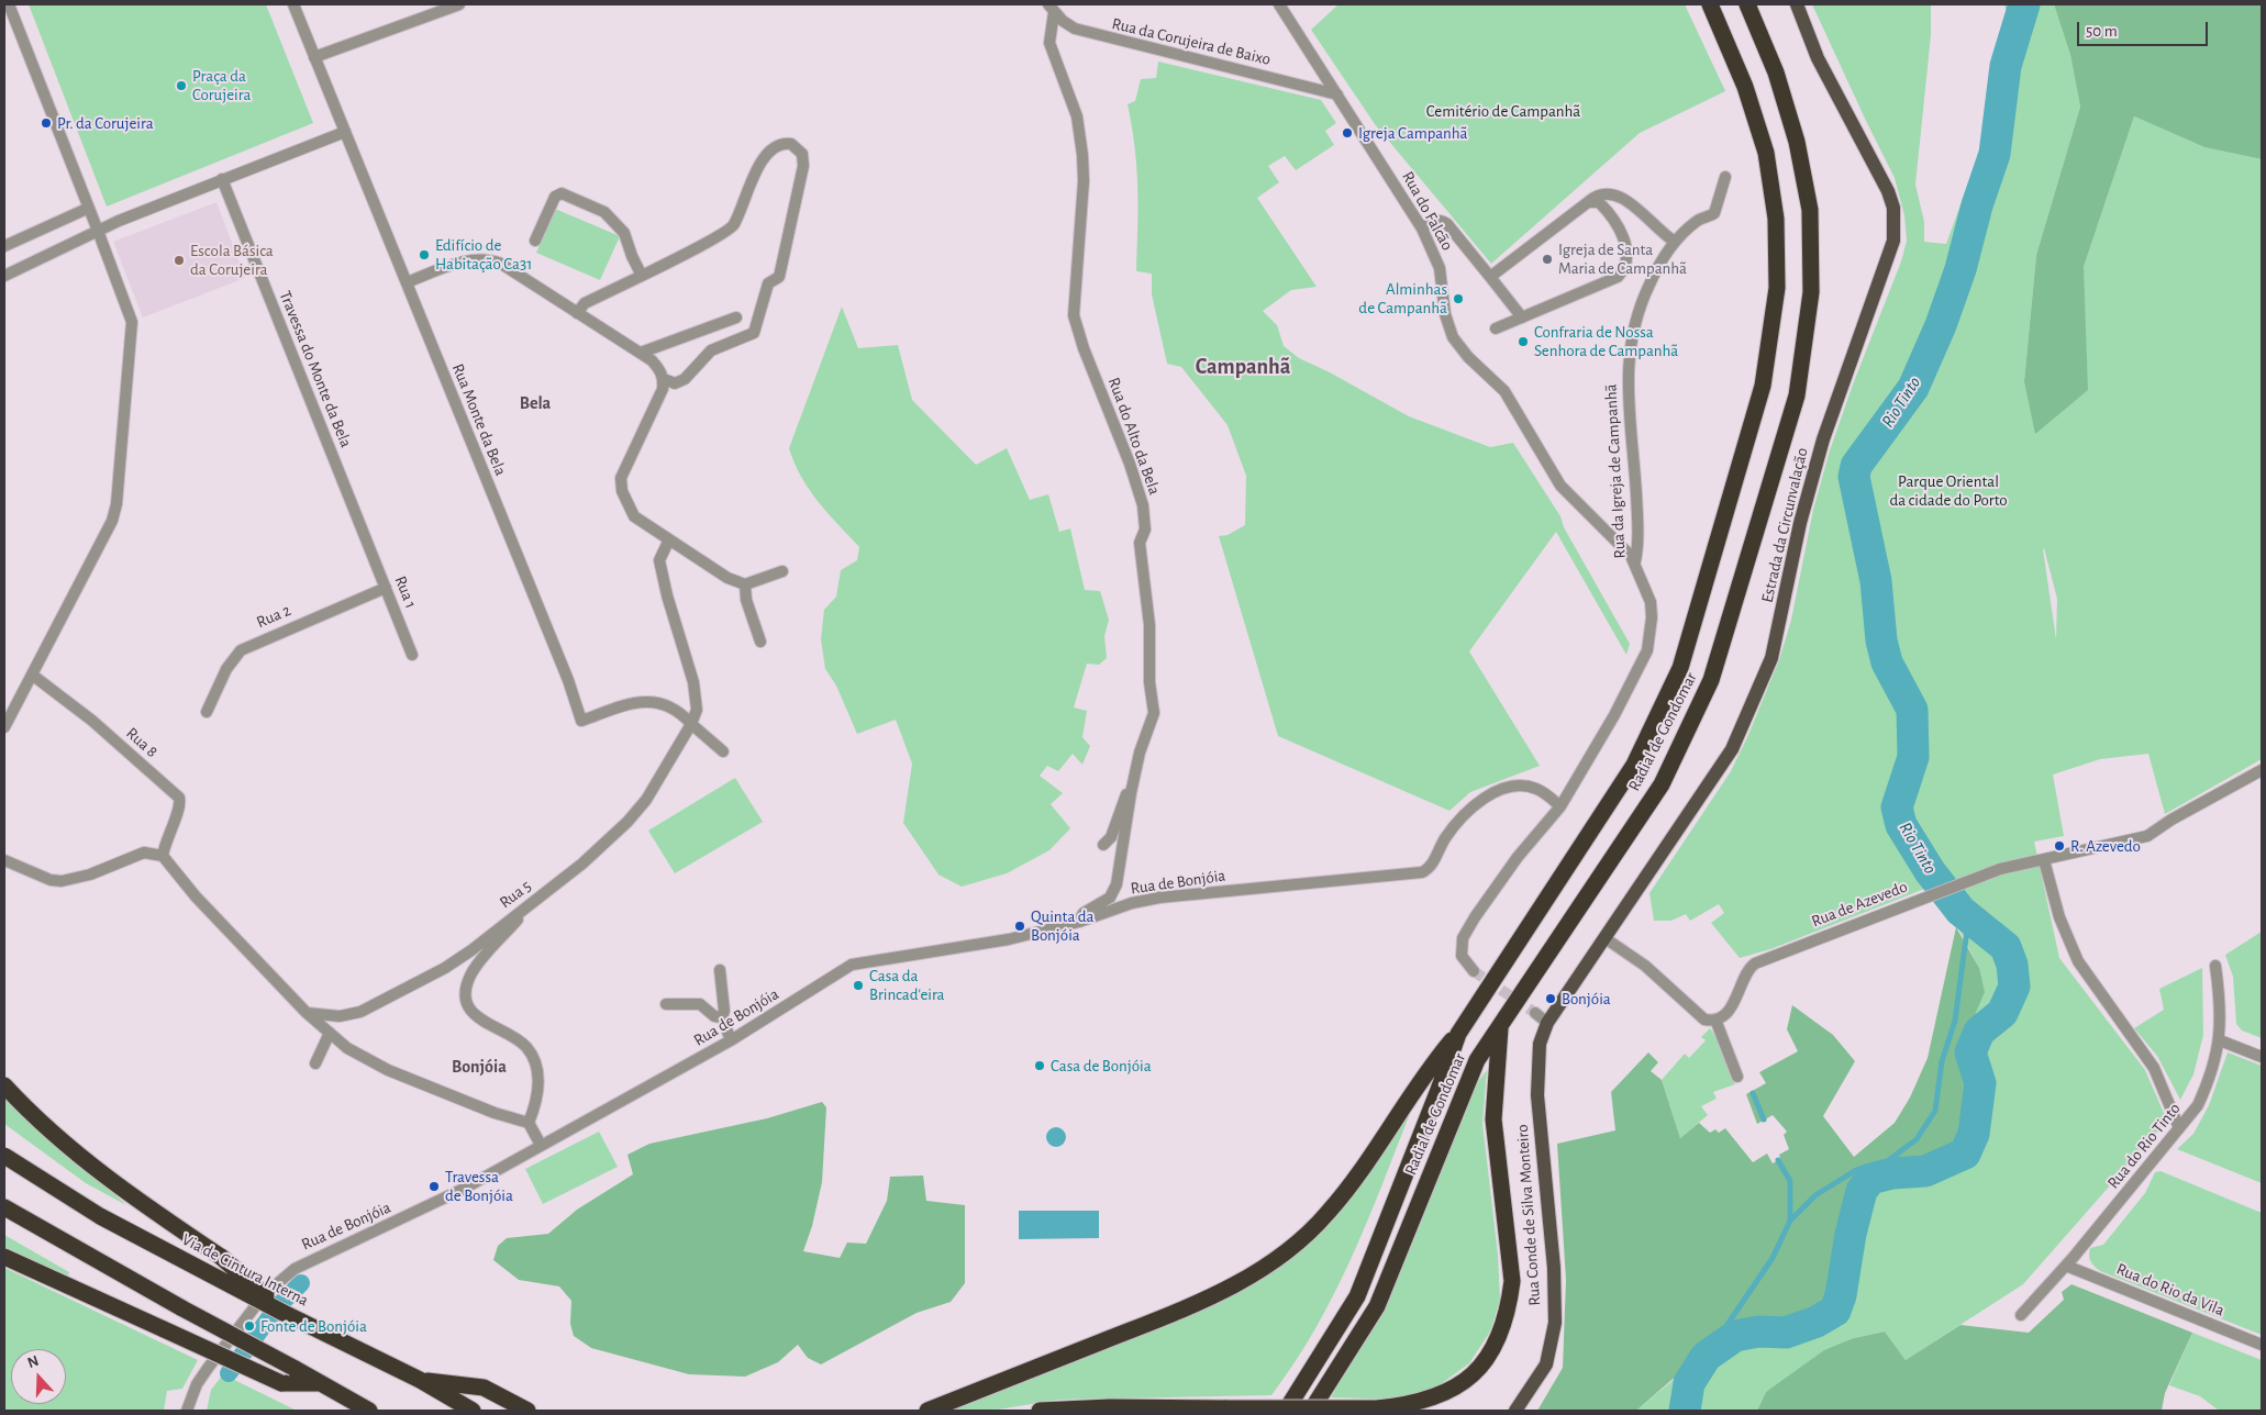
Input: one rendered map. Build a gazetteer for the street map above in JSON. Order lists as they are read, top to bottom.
{
  "streets": {
    "highway": ["Radial de Gondomar", "Via de Cintura Interna"],
    "main road": ["Estrada da Circunvalação", "Rua Conde de Silva Monteiro"],
    "street": [
      "Rua da Corujeira de Baixo",
      "Rua do Falcão",
      "Travessa do Monte da Bela",
      "Rua Monte da Bela",
      "Rua do Alto da Bela",
      "Rua da Igreja de Campanhã",
      "Rua 1",
      "Rua 2",
      "Rua 8",
      "Rua de Bonjóia",
      "Rua 5",
      "Rua de Azevedo",
      "Rua do Rio Tinto",
      "Rua do Rio da Vila"
    ]
  },
  "crossings": [
    ["Rua da Corujeira de Baixo", "Rua do Falcão"],
    ["Rua da Corujeira de Baixo", "Rua do Alto da Bela"],
    ["Rua do Falcão", "Rua da Igreja de Campanhã"],
    ["Travessa do Monte da Bela", "Rua 1"],
    ["Rua Monte da Bela", "Rua 5"],
    ["Rua do Alto da Bela", "Rua de Bonjóia"],
    ["Rua da Igreja de Campanhã", "Rua de Bonjóia"],
    ["Estrada da Circunvalação", "Rua Conde de Silva Monteiro"],
    ["Rua 1", "Rua 2"],
    ["Rua do Rio Tinto", "Rua do Rio da Vila"]
  ],
  "districts": ["Campanhã", "Bela", "Bonjóia"],
  "water": ["Rio Tinto"],
  "parks": ["Cemitério de Campanhã", "Parque Oriental da cidade do Porto"],
  "places": [
    "Praça da Corujeira",
    "Pr. da Corujeira",
    "Igreja Campanhã",
    "Edifício de Habitação Ca31",
    "Igreja de Santa Maria de Campanhã",
    "Escola Básica da Corujeira",
    "Alminhas de Campanhã",
    "Confraria de Nossa Senhora de Campanhã",
    "R. Azevedo",
    "Quinta da Bonjóia",
    "Casa da Brincad'eira",
    "Bonjóia",
    "Casa de Bonjóia",
    "Travessa de Bonjóia",
    "Fonte de Bonjóia"
  ],
  "scale_bar": "50 m",
  "north": "top"
}
